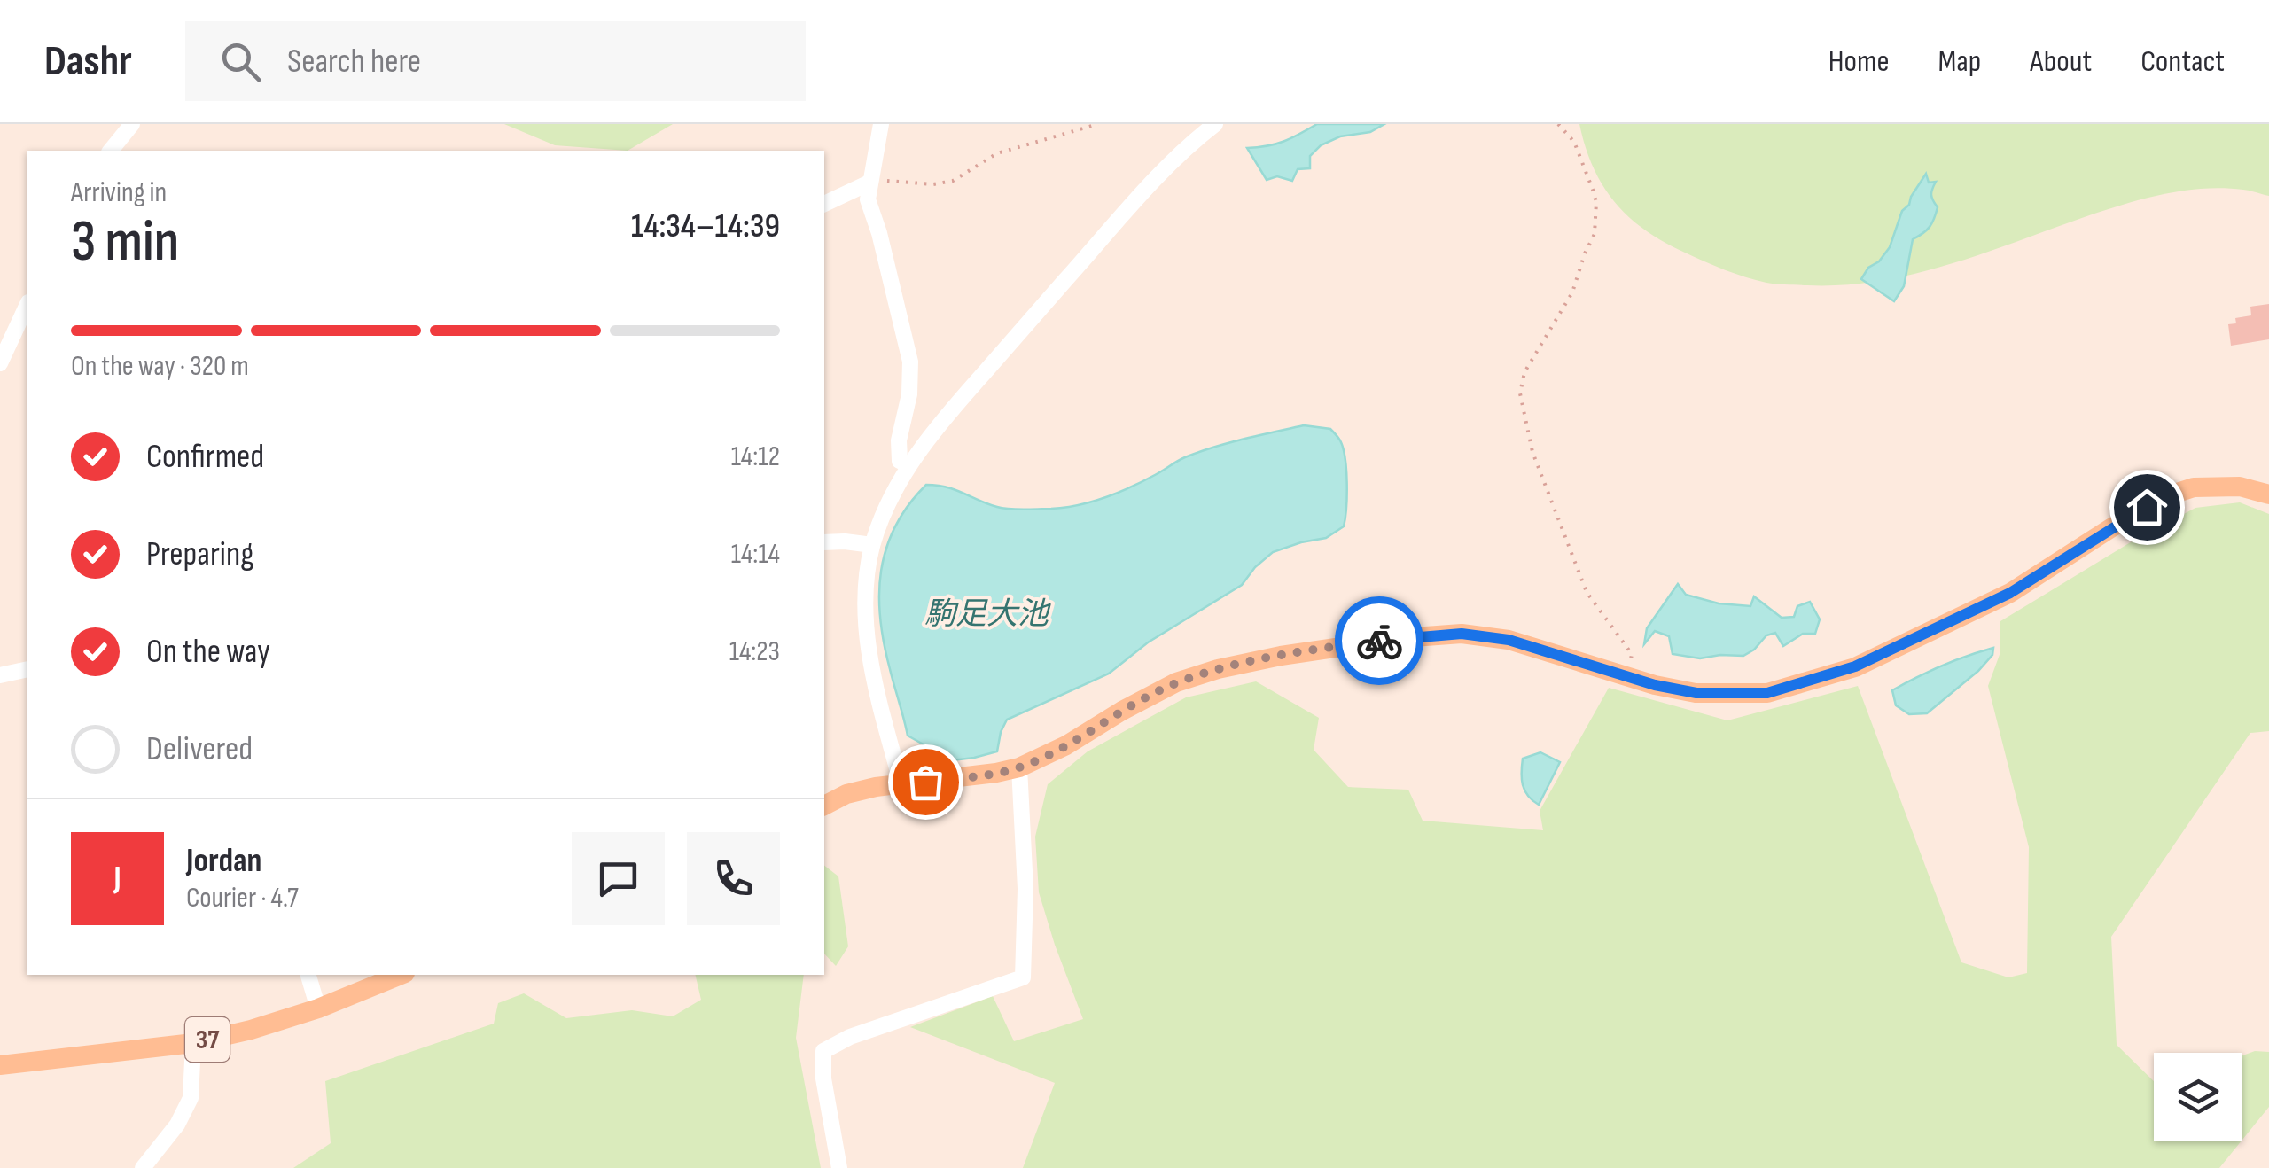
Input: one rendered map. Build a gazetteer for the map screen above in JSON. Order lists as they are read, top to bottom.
{
  "streets": {
    "main road": ["37"]
  },
  "water": ["駒足大池"],
  "page": {
    "header": "Dashr",
    "search": "Search here",
    "nav": [
      "Home",
      "Map",
      "About",
      "Contact"
    ],
    "heading": ["3 min", "Arriving in", "14:34–14:39"],
    "panel": ["Jordan", "Courier · 4.7"],
    "bar": "On the way · 320 m",
    "list": [
      ["Confirmed", "14:12"],
      ["Preparing", "14:14"],
      ["On the way", "14:23"],
      "Delivered"
    ],
    "round": "J"
  }
}
